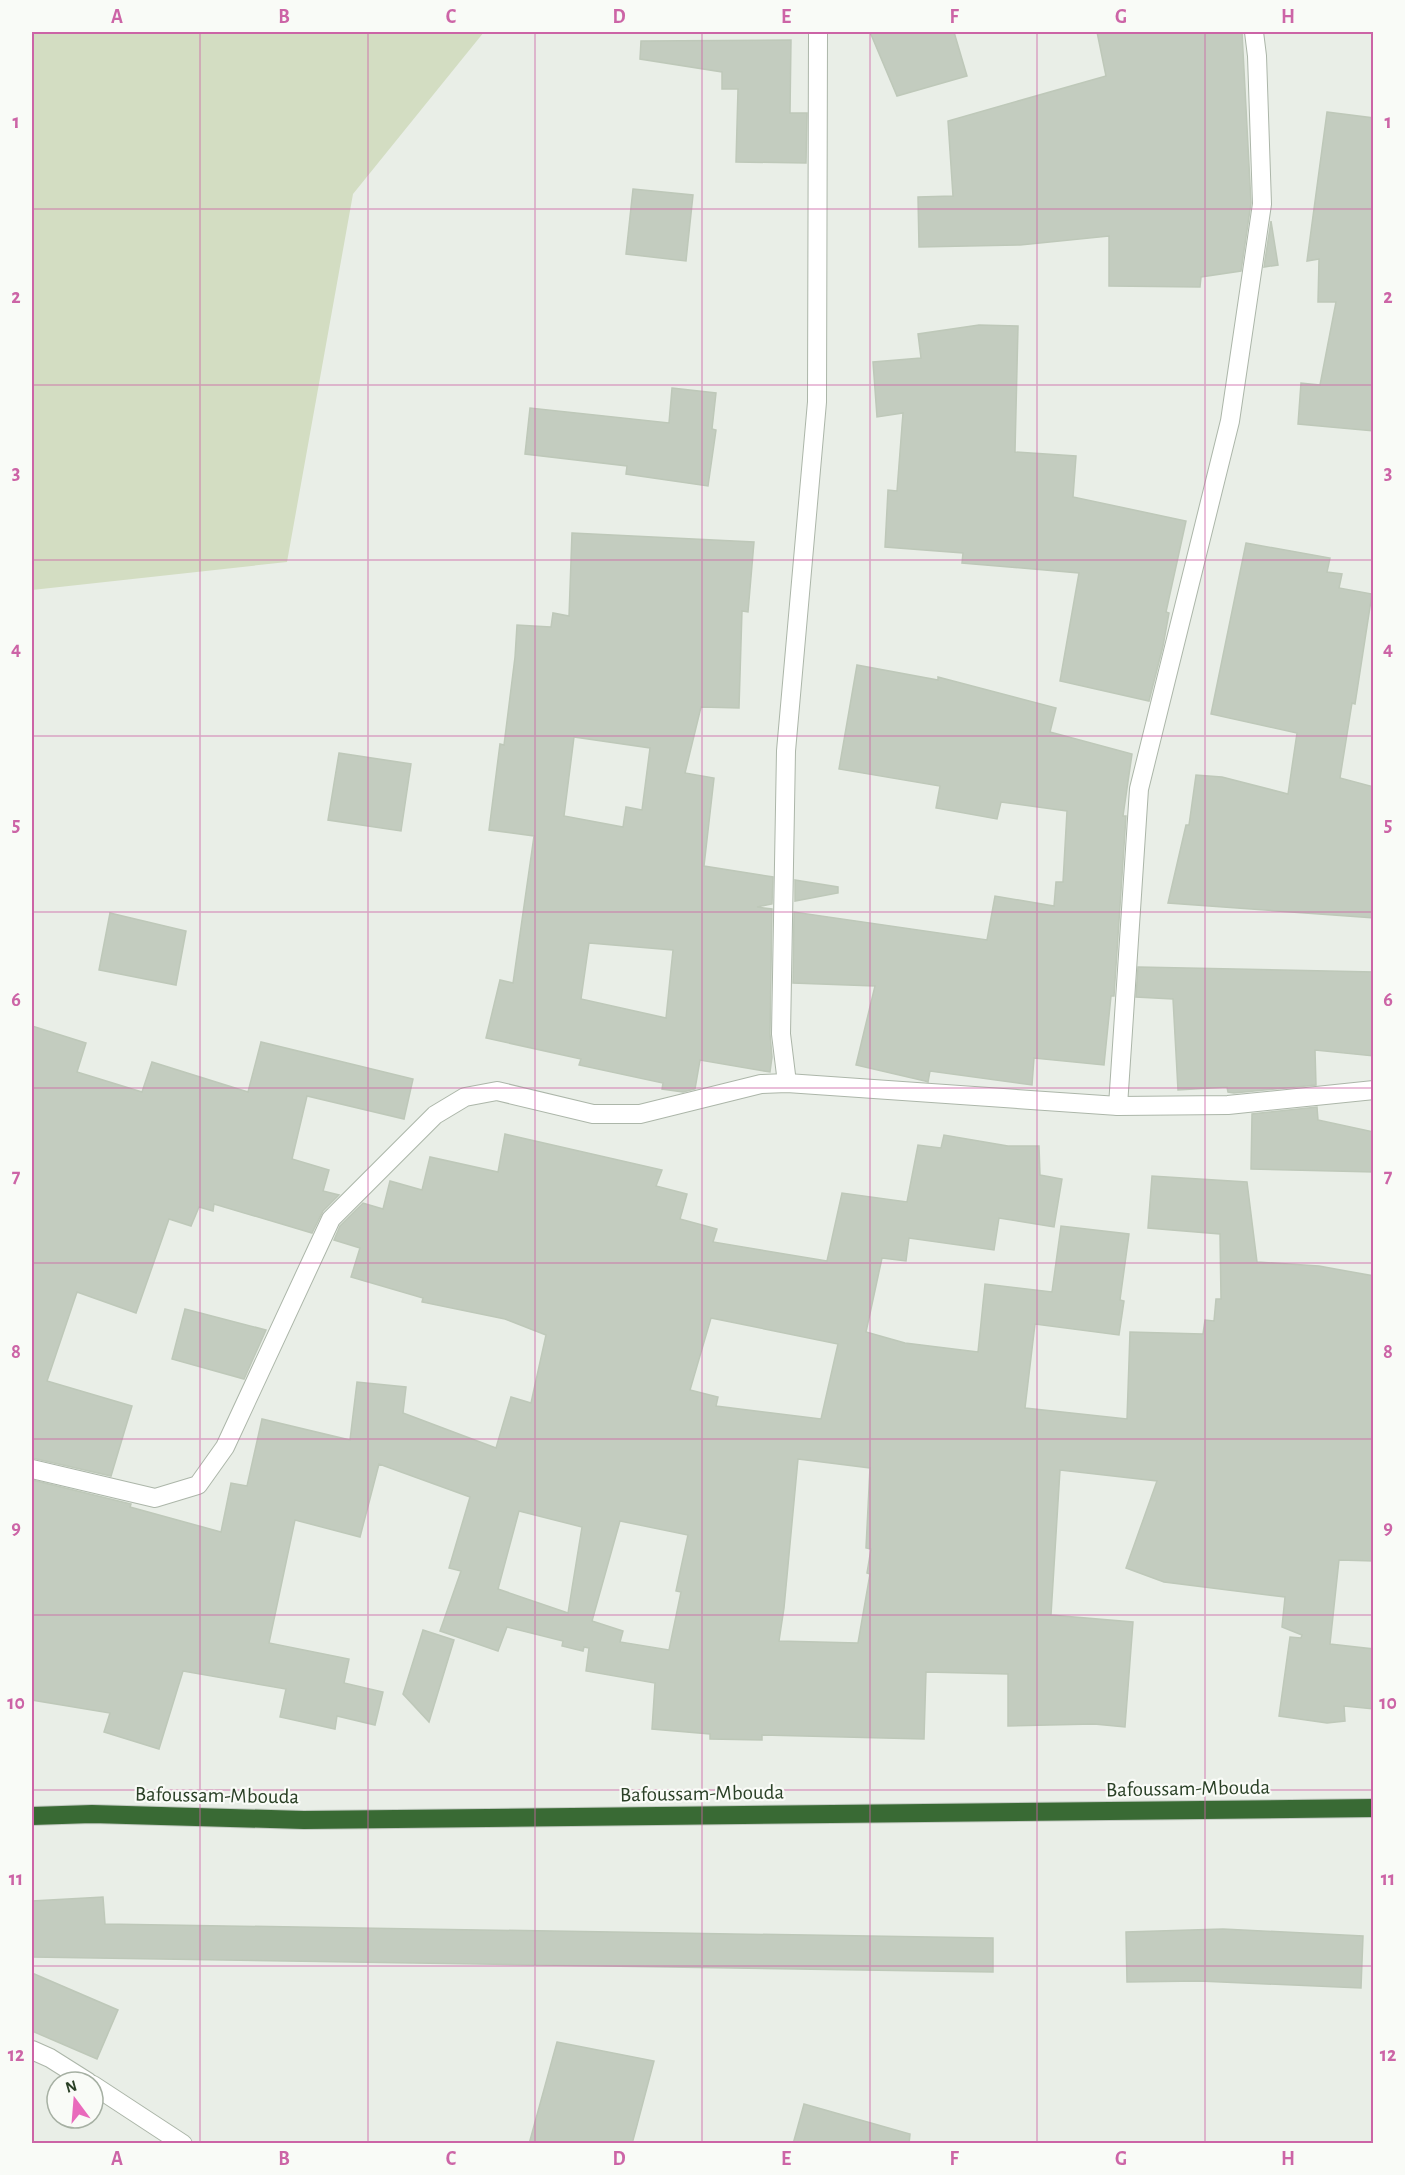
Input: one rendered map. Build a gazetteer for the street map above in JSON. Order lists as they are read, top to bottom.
{
  "streets": {
    "highway": ["Bafoussam-Mbouda"]
  },
  "north": "top",
  "grid": {
    "columns": [
      "A",
      "B",
      "C",
      "D",
      "E",
      "F",
      "G",
      "H"
    ],
    "rows": [
      "1",
      "2",
      "3",
      "4",
      "5",
      "6",
      "7",
      "8",
      "9",
      "10",
      "11",
      "12"
    ]
  }
}
